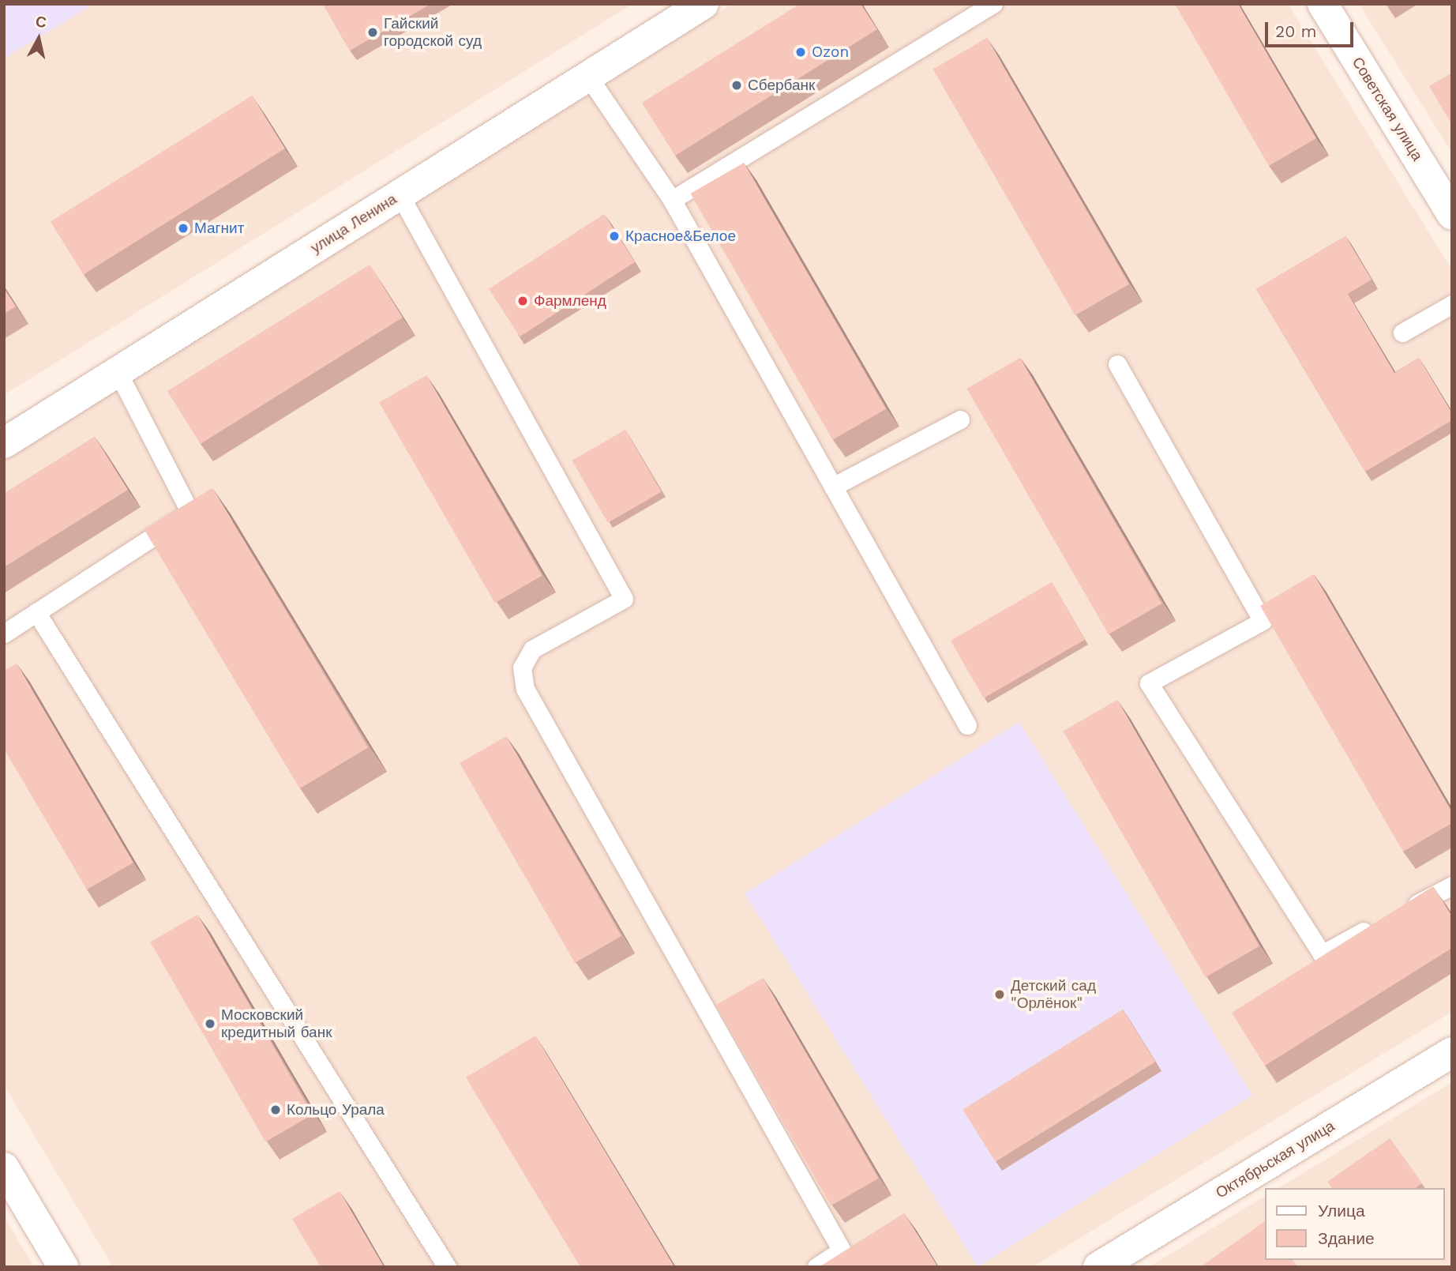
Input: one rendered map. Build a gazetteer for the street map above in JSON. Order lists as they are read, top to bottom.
{
  "streets": {
    "street": ["Советская улица", "улица Ленина", "Октябрьская улица"]
  },
  "places": [
    "Гайский городской суд",
    "Ozon",
    "Сбербанк",
    "Магнит",
    "Красное&Белое",
    "Фармленд",
    "Детский сад \"Орлёнок\"",
    "Московский кредитный банк",
    "Кольцо Урала"
  ],
  "legend": ["Улица", "Здание"],
  "scale_bar": "20 m",
  "north": "top"
}
